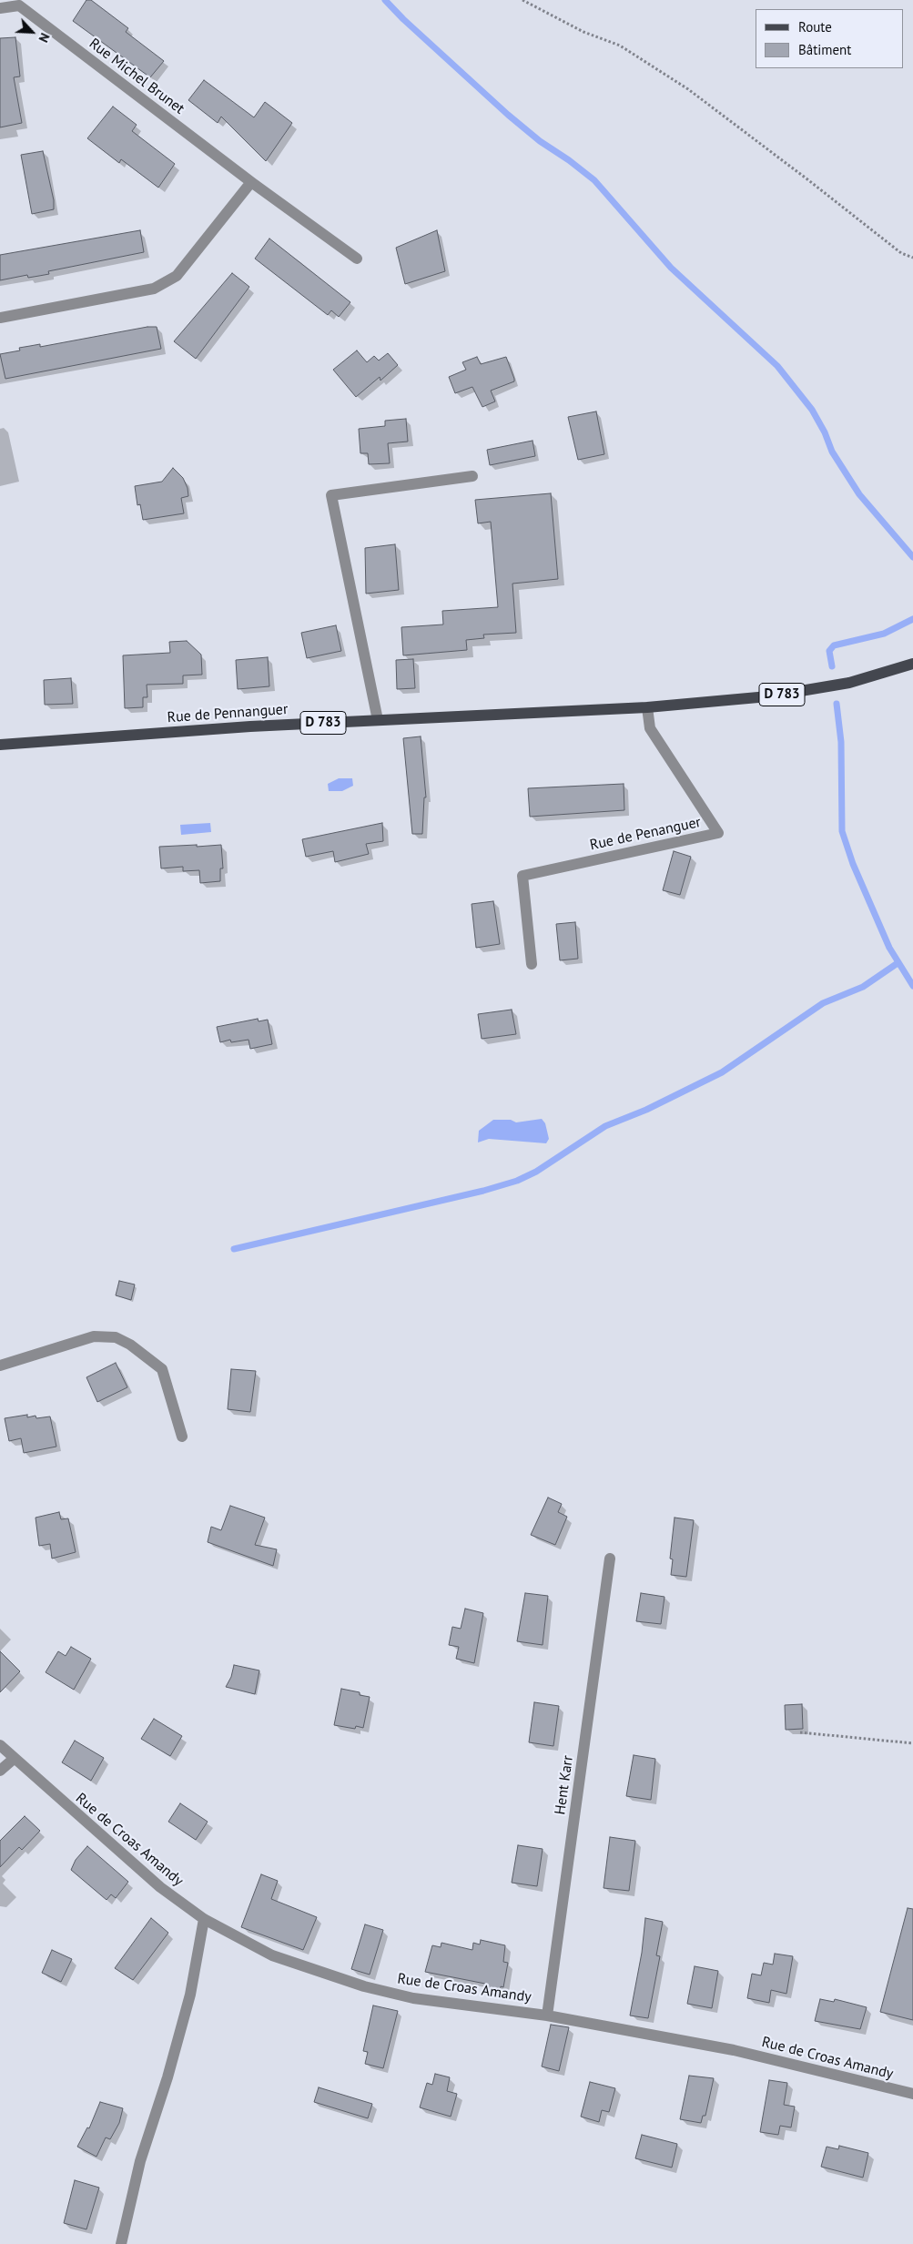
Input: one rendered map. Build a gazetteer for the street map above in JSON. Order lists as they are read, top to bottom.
{
  "streets": {
    "main road": ["D 783", "Rue de Pennanguer"],
    "street": [
      "Rue Michel Brunet",
      "Rue de Penanguer",
      "Hent Karr",
      "Rue de Croas Amandy"
    ]
  },
  "crossings": [
    ["D 783", "Rue de Pennanguer"],
    ["D 783", "Rue de Penanguer"],
    ["Rue de Pennanguer", "Rue de Penanguer"],
    ["Hent Karr", "Rue de Croas Amandy"]
  ],
  "legend": ["Route", "Bâtiment"],
  "north": "bottom right"
}
